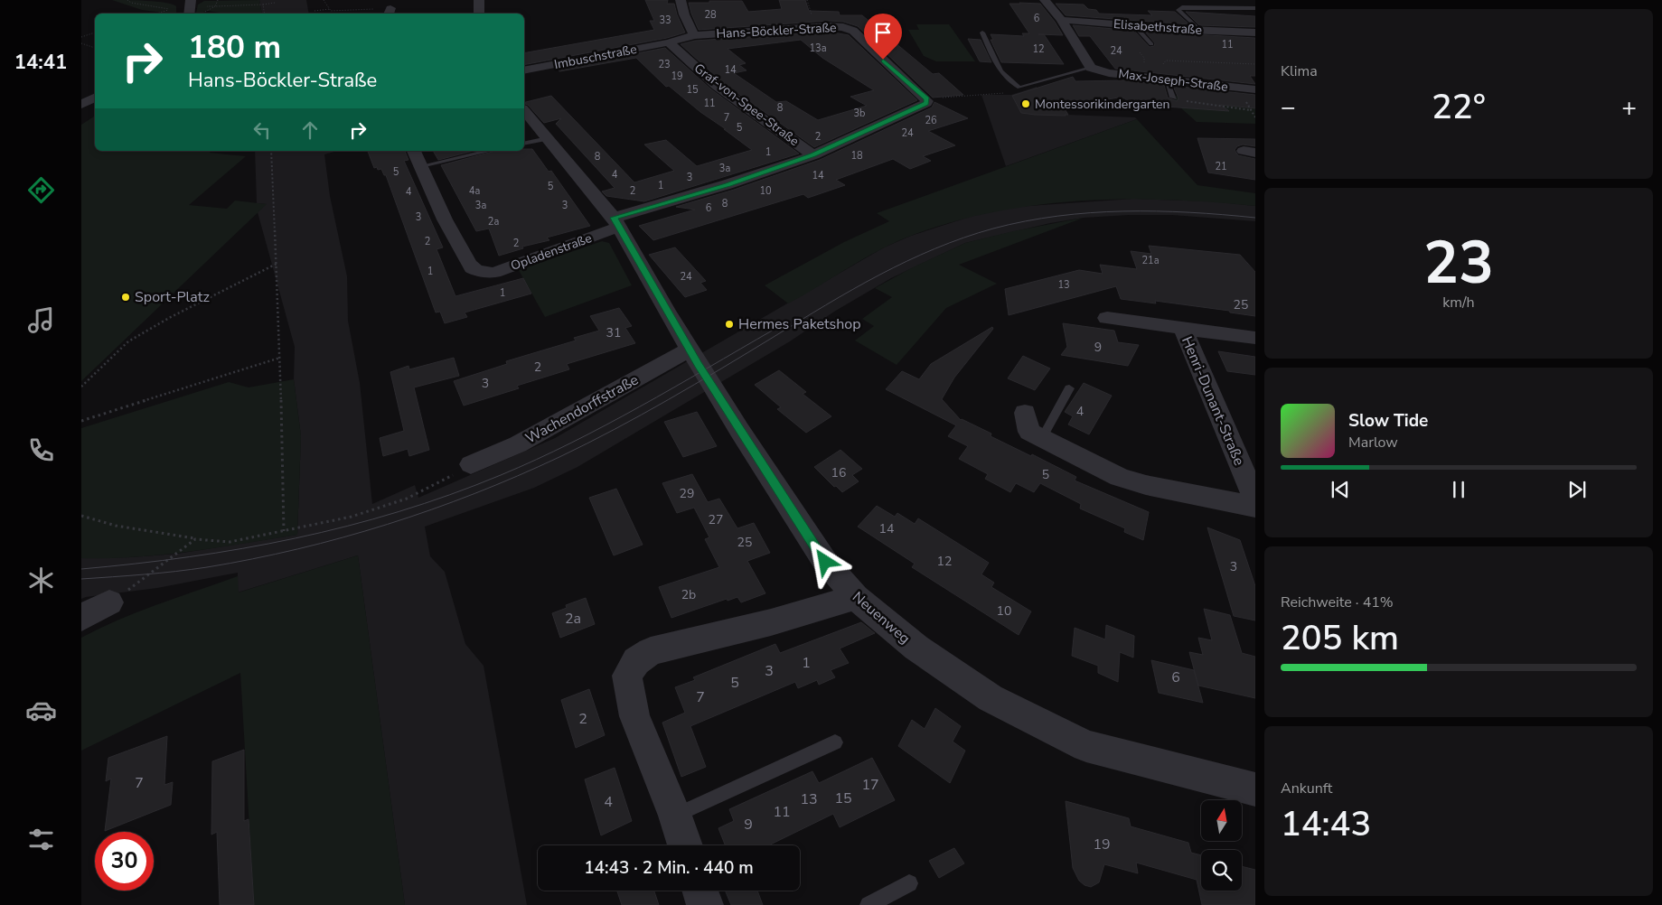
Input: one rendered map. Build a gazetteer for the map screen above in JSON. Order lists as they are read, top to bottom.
{
  "streets": {
    "street": [
      "Elisabethstraße",
      "Hans-Böckler-Straße",
      "Imbuschstraße",
      "Max-Joseph-Straße",
      "Graf-von-Spee-Straße",
      "Opladenstraße",
      "Henri-Dunant-Straße",
      "Wachendorffstraße",
      "Neuenweg"
    ]
  },
  "crossings": [
    ["Imbuschstraße", "Graf-von-Spee-Straße"],
    ["Opladenstraße", "Neuenweg"],
    ["Wachendorffstraße", "Neuenweg"]
  ],
  "places": ["Montessorikindergarten", "Sport-Platz", "Hermes Paketshop"],
  "house_numbers": [
    "28",
    "6",
    "33",
    "11",
    "13a",
    "12",
    "24",
    "23",
    "14",
    "19",
    "15",
    "11",
    "8",
    "3b",
    "7",
    "26",
    "5",
    "24",
    "2",
    "1",
    "18",
    "8",
    "21",
    "3a",
    "5",
    "4",
    "14",
    "3",
    "1",
    "5",
    "4a",
    "2",
    "10",
    "4",
    "8",
    "3a",
    "3",
    "6",
    "3",
    "2a",
    "2",
    "2",
    "21a",
    "1",
    "24",
    "13",
    "1",
    "25",
    "31",
    "9",
    "2",
    "3",
    "4",
    "16",
    "5",
    "29",
    "27",
    "14",
    "25",
    "12",
    "3",
    "2b",
    "10",
    "2a",
    "1",
    "3",
    "6",
    "5",
    "7",
    "2",
    "7",
    "17",
    "15",
    "13",
    "4",
    "11",
    "9",
    "19"
  ],
  "north": "top",
  "page": {
    "tabs": "14:41",
    "tile": [
      "Klima",
      ["23", "km/h"],
      ["Reichweite · 41%", "205 km"],
      ["Ankunft", "14:43"]
    ],
    "turn": ["180 m", "Hans-Böckler-Straße"],
    "heat": ["−", "22°", "+"],
    "song": ["Slow Tide", "Marlow"],
    "limit": "30",
    "trip": "14:43 · 2 Min. · 440 m"
  }
}
